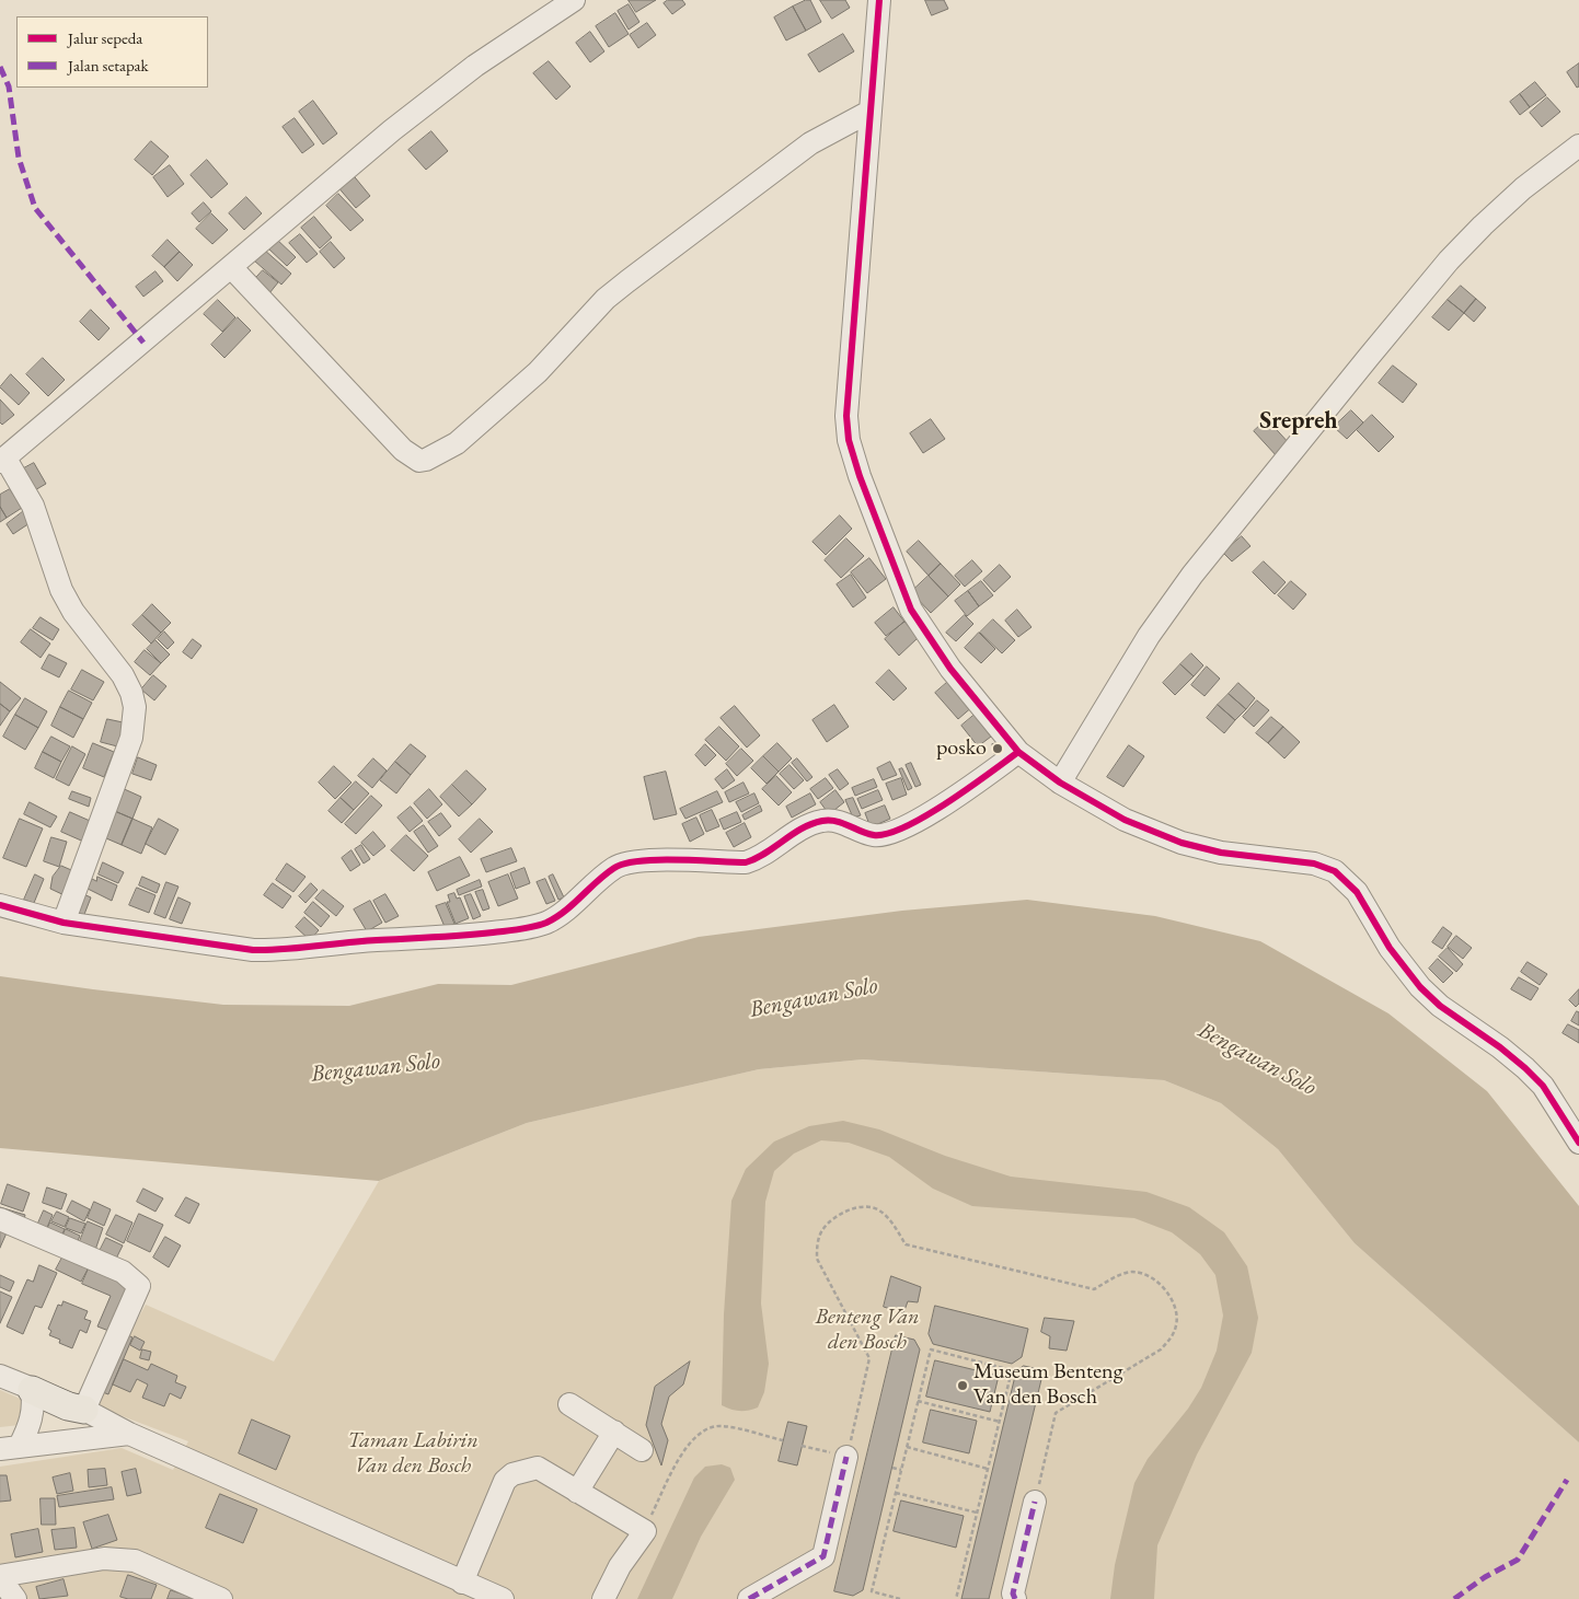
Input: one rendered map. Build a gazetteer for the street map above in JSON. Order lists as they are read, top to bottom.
{
  "districts": ["Srepreh"],
  "water": ["Bengawan Solo"],
  "parks": ["Benteng Van den Bosch", "Taman Labirin Van den Bosch"],
  "places": ["posko", "Museum Benteng Van den Bosch"],
  "legend": ["Jalur sepeda", "Jalan setapak"]
}
